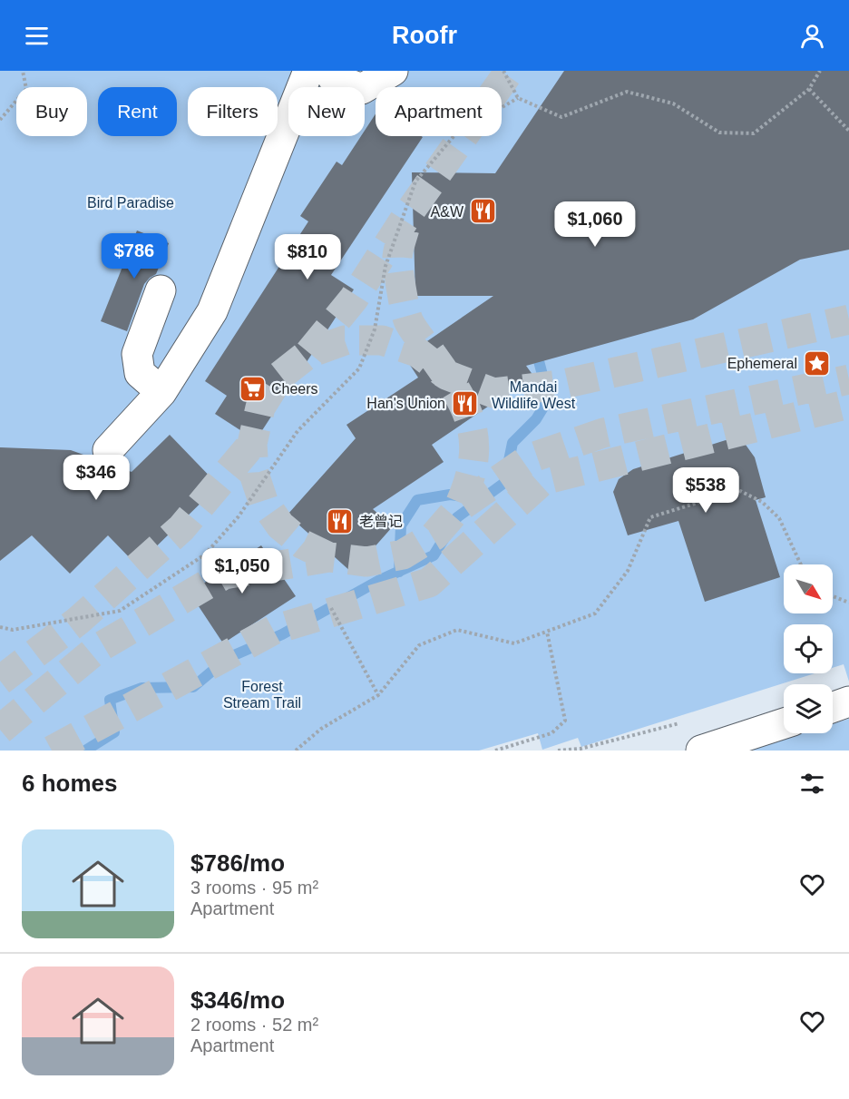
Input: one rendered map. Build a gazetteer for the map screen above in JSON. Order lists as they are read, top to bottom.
{
  "parks": ["Bird Paradise", "Mandai Wildlife West", "Forest Stream Trail"],
  "places": {
    "restaurant": ["A&W", "Han's Union", "老曾记"],
    "place": ["Ephemeral"],
    "supermarket": ["Cheers"]
  },
  "north": "bottom right",
  "page": {
    "header": "Roofr",
    "chip": [
      "Buy",
      "Rent",
      "Filters",
      "New",
      "Apartment"
    ],
    "price": [
      "$1,060",
      "$786",
      "$810",
      "$346",
      "$538",
      "$1,050"
    ],
    "heading": "6 homes",
    "list": [
      {
        "name": "$786/mo",
        "note": "3 rooms · 95 m² · Apartment"
      },
      {
        "name": "$346/mo",
        "note": "2 rooms · 52 m² · Apartment"
      }
    ]
  }
}
